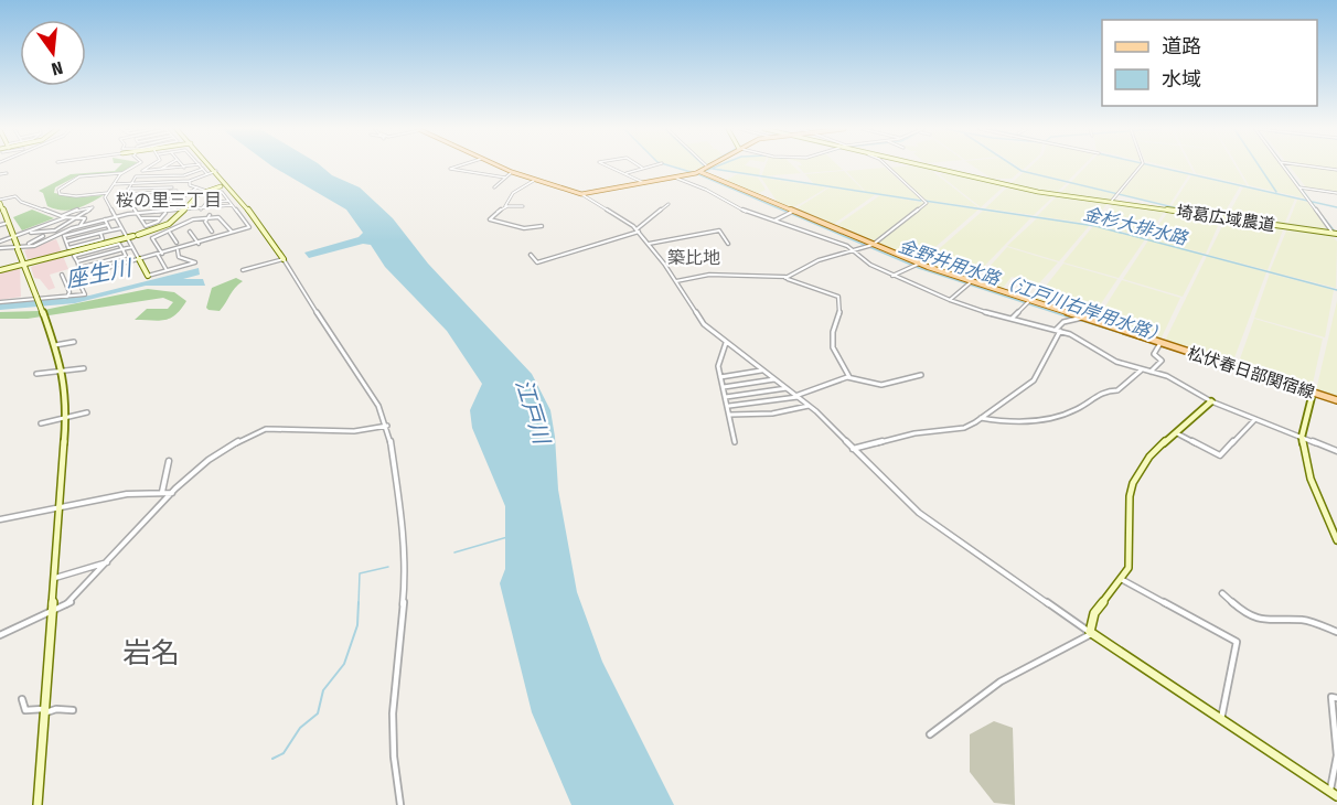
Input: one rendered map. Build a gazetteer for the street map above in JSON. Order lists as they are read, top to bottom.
{
  "streets": {
    "main road": ["松伏春日部関宿線"],
    "street": ["埼葛広域農道"]
  },
  "districts": ["桜の里三丁目", "築比地", "岩名"],
  "water": [
    "金杉大排水路",
    "座生川",
    "金野井用水路（江戸川右岸用水路）",
    "江戸川"
  ],
  "legend": ["道路", "水域"],
  "north": "bottom"
}
